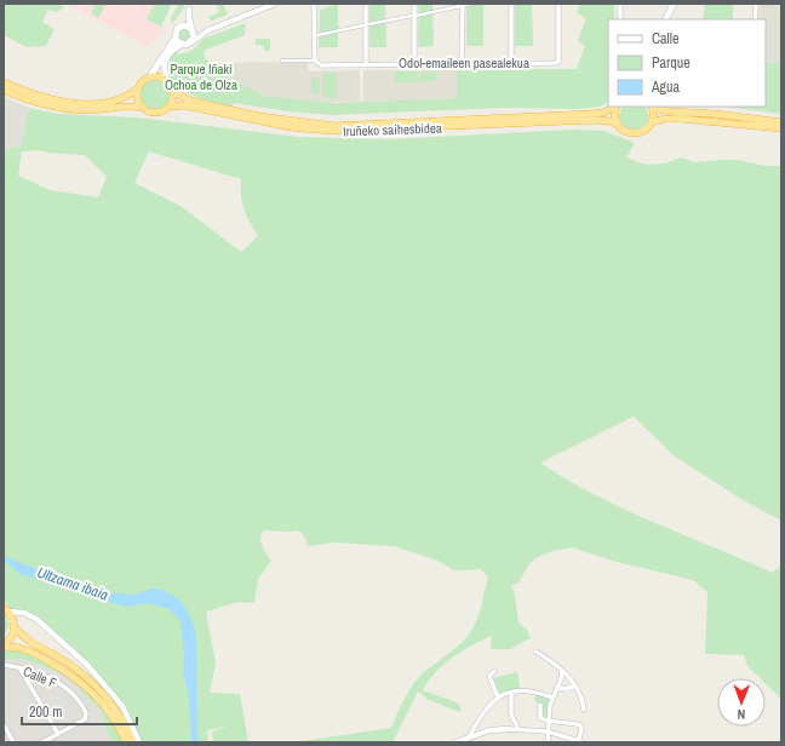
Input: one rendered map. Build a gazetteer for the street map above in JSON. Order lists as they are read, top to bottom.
{
  "streets": {
    "highway": ["Iruñeko saihesbidea"],
    "street": ["Odol-emaileen pasealekua", "Calle F"]
  },
  "water": ["Ultzama ibaia"],
  "parks": ["Parque Iñaki Ochoa de Olza"],
  "legend": ["Calle", "Parque", "Agua"],
  "scale_bar": "200 m",
  "north": "bottom"
}
